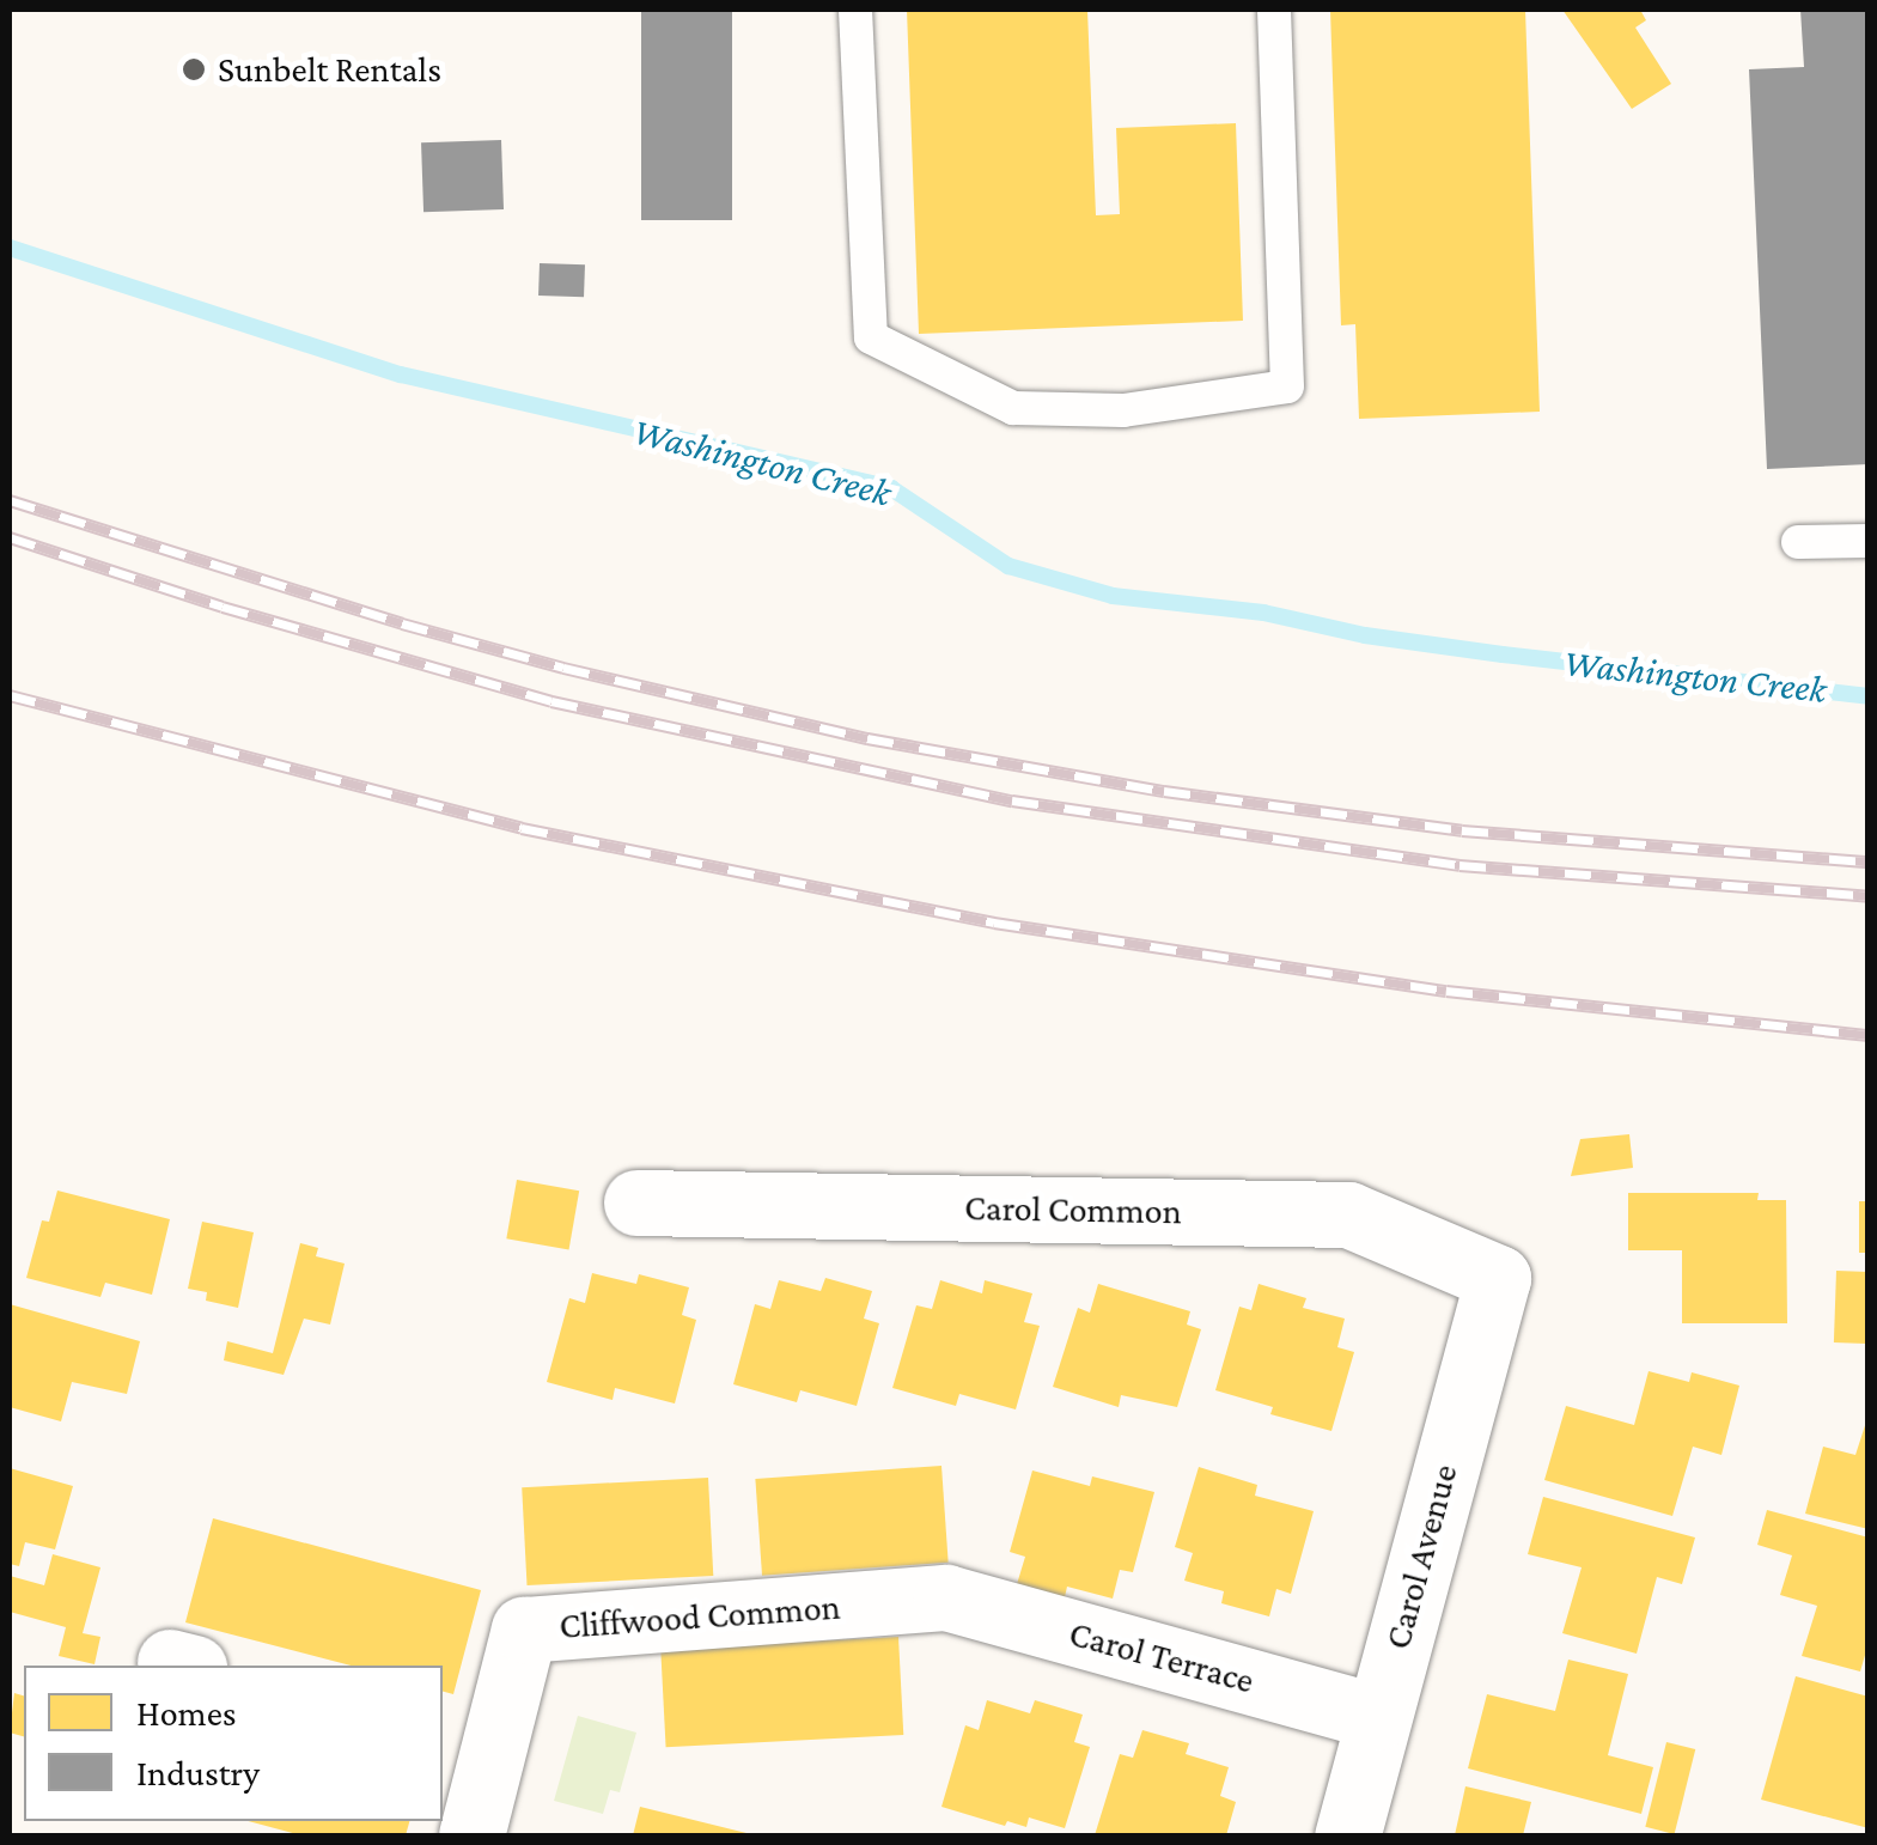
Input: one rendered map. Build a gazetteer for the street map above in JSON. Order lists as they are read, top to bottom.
{
  "streets": {
    "street": [
      "Carol Common",
      "Carol Avenue",
      "Cliffwood Common",
      "Carol Terrace"
    ]
  },
  "crossings": [
    ["Carol Common", "Carol Avenue"],
    ["Carol Avenue", "Carol Terrace"],
    ["Cliffwood Common", "Carol Terrace"]
  ],
  "water": ["Washington Creek"],
  "places": ["Sunbelt Rentals"],
  "legend": ["Homes", "Industry"]
}
